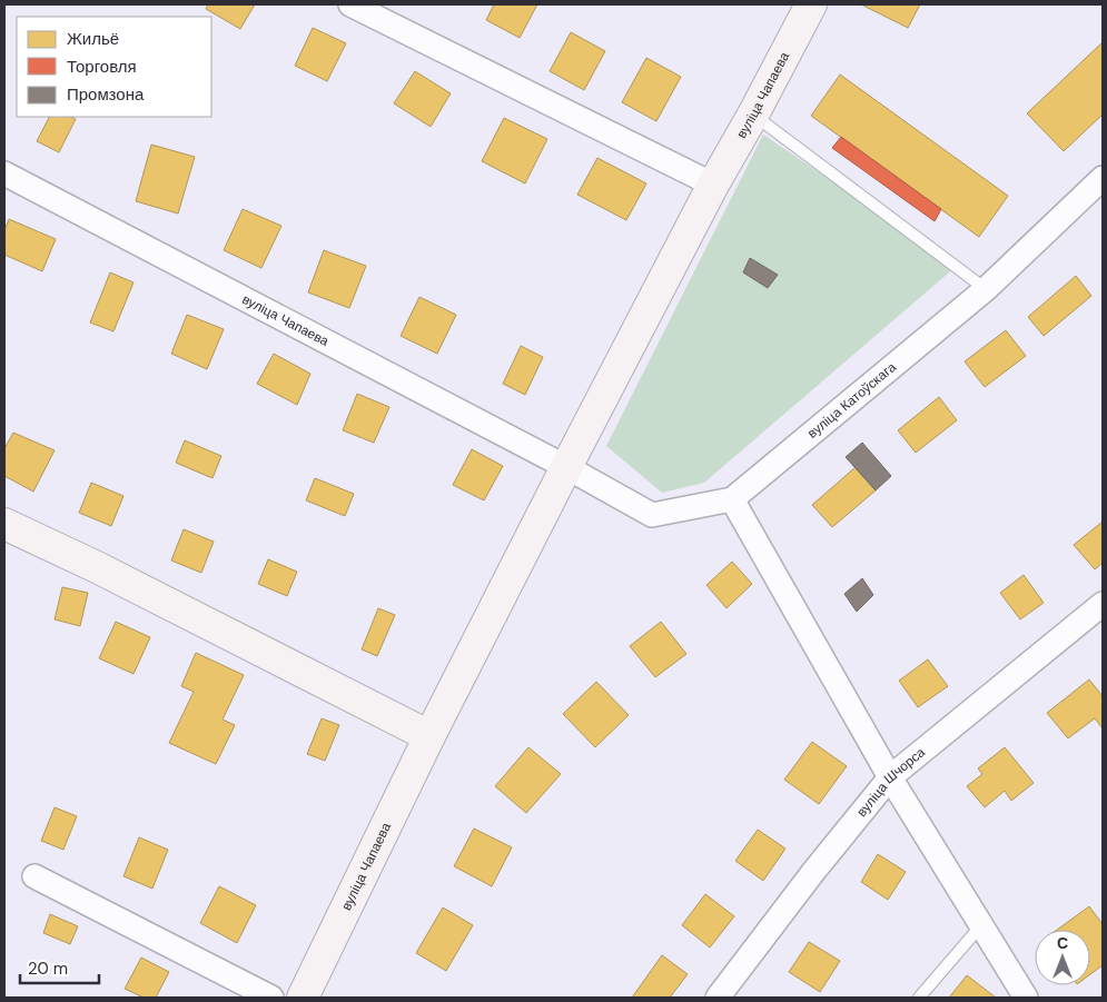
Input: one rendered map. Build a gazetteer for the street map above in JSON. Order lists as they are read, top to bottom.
{
  "streets": {
    "street": ["вуліца Чапаева", "вуліца Катоўскага", "вуліца Шчорса"]
  },
  "crossings": [
    ["вуліца Чапаева", "вуліца Катоўскага"]
  ],
  "legend": ["Жильё", "Торговля", "Промзона"],
  "scale_bar": "20 m",
  "north": "top"
}
